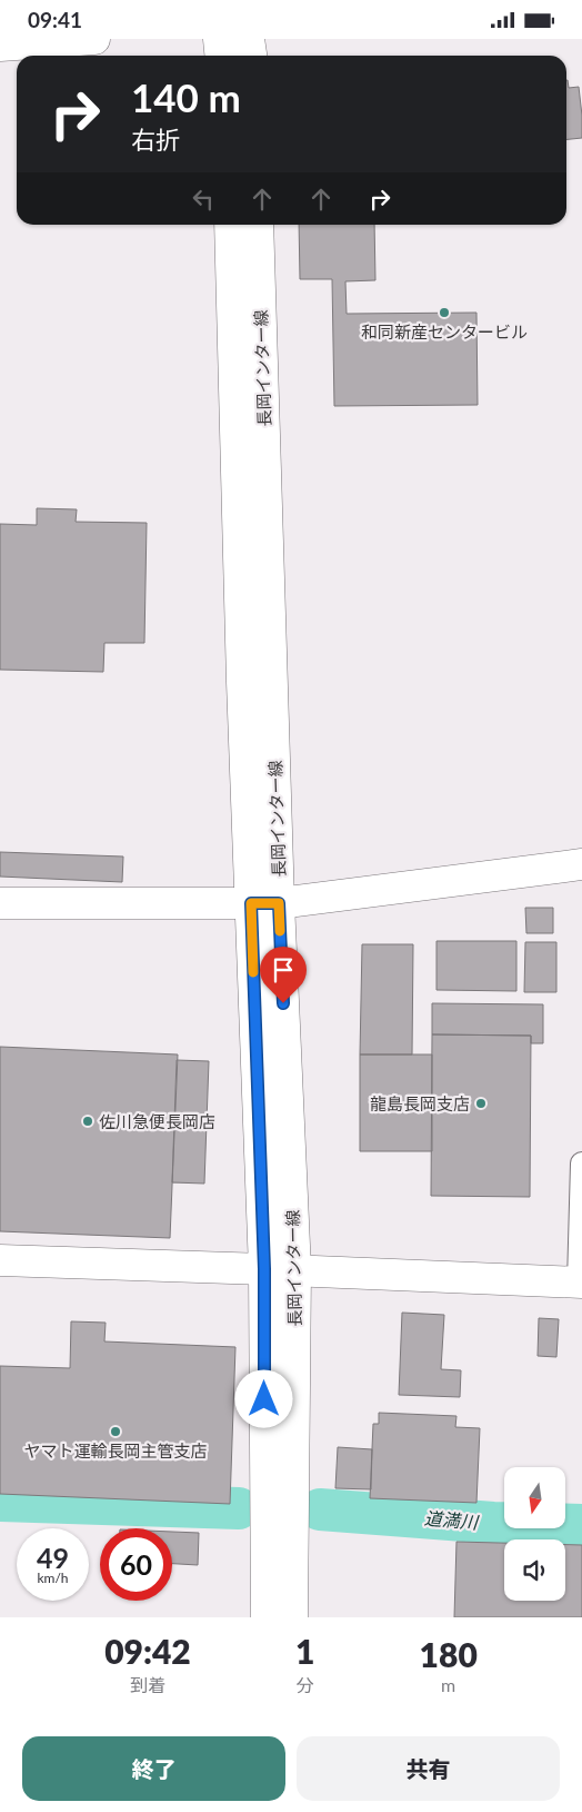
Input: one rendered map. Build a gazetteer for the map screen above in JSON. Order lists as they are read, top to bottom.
{
  "streets": {
    "main road": ["長岡インター線"]
  },
  "water": ["道満川"],
  "places": [
    "和同新産センタービル",
    "龍島長岡支店",
    "佐川急便長岡店",
    "ヤマト運輸長岡主管支店"
  ],
  "north": "bottom",
  "page": {
    "status": "09:41",
    "turn": ["140 m", "右折"],
    "speed": "49 km/h",
    "limit": "60",
    "eta": [
      "09:42",
      "到着",
      "1",
      "分",
      "180",
      "m"
    ],
    "buttons": ["終了", "共有"]
  }
}
